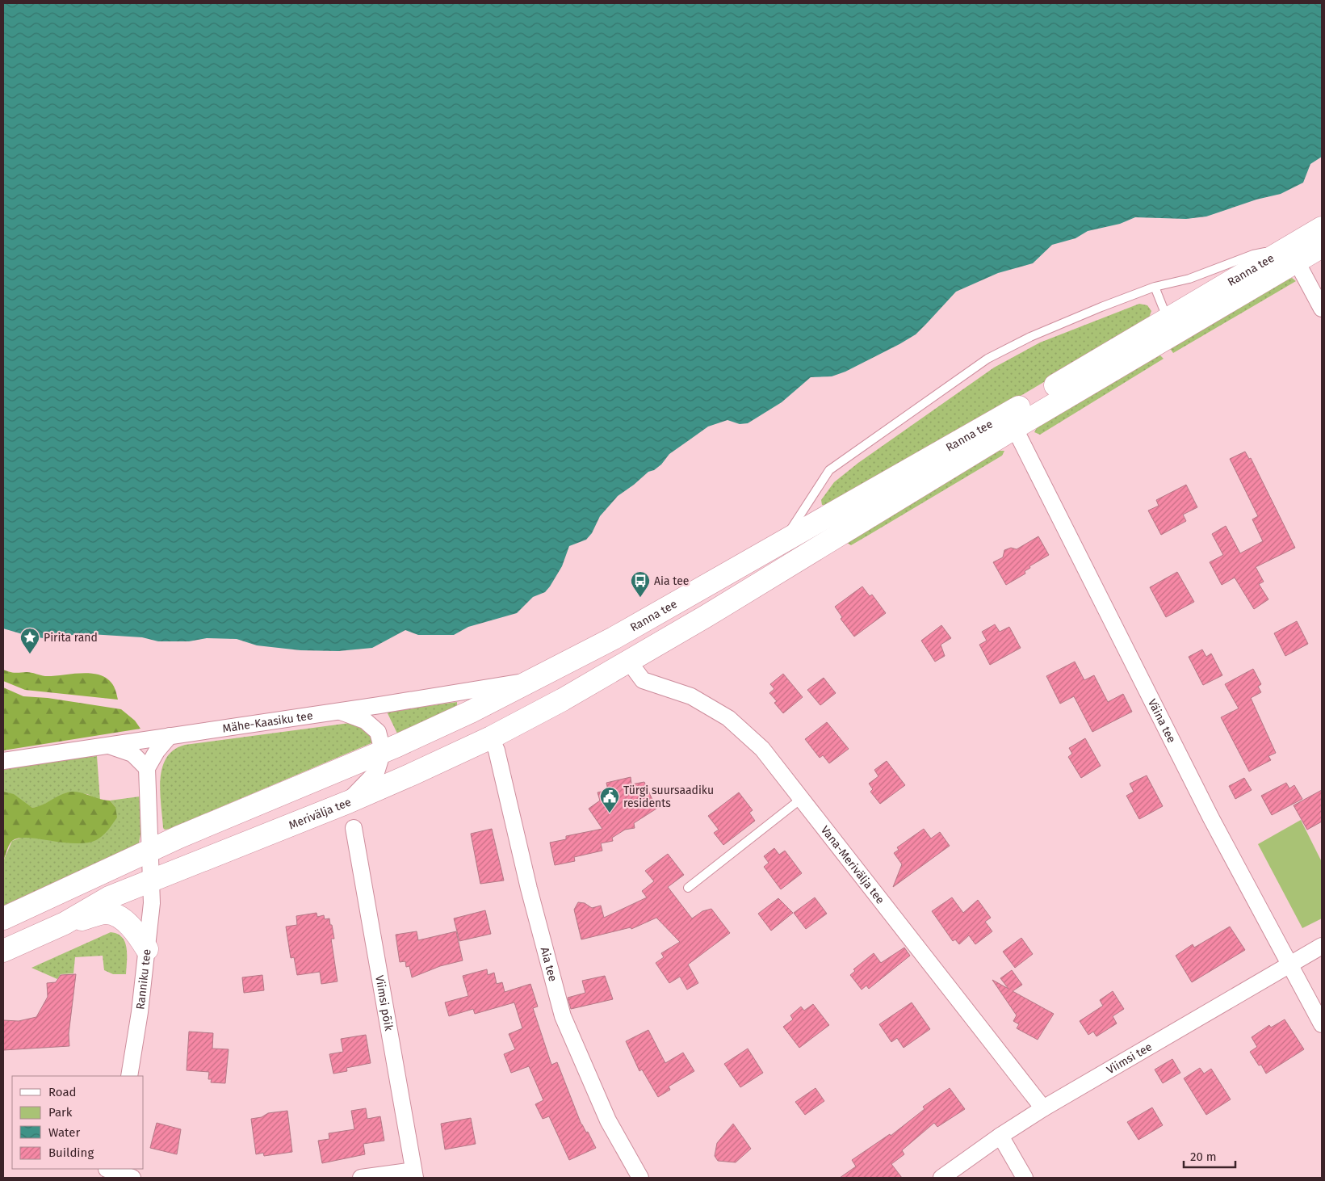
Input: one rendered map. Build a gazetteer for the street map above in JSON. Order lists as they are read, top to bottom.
{
  "streets": {
    "main road": ["Ranna tee", "Merivälja tee"],
    "street": [
      "Väina tee",
      "Mähe-Kaasiku tee",
      "Vana-Merivälja tee",
      "Aia tee",
      "Ranniku tee",
      "Viimsi põik",
      "Viimsi tee"
    ]
  },
  "crossings": [
    ["Ranna tee", "Väina tee"],
    ["Ranna tee", "Mähe-Kaasiku tee"],
    ["Ranna tee", "Merivälja tee"],
    ["Ranna tee", "Vana-Merivälja tee"],
    ["Väina tee", "Viimsi tee"],
    ["Merivälja tee", "Vana-Merivälja tee"],
    ["Merivälja tee", "Aia tee"],
    ["Merivälja tee", "Ranniku tee"],
    ["Vana-Merivälja tee", "Viimsi tee"]
  ],
  "places": {
    "bus stop": ["Aia tee"],
    "place": ["Pirita rand"],
    "public building": ["Türgi suursaadiku residents"]
  },
  "legend": [
    "Road",
    "Park",
    "Water",
    "Building"
  ],
  "scale_bar": "20 m"
}
